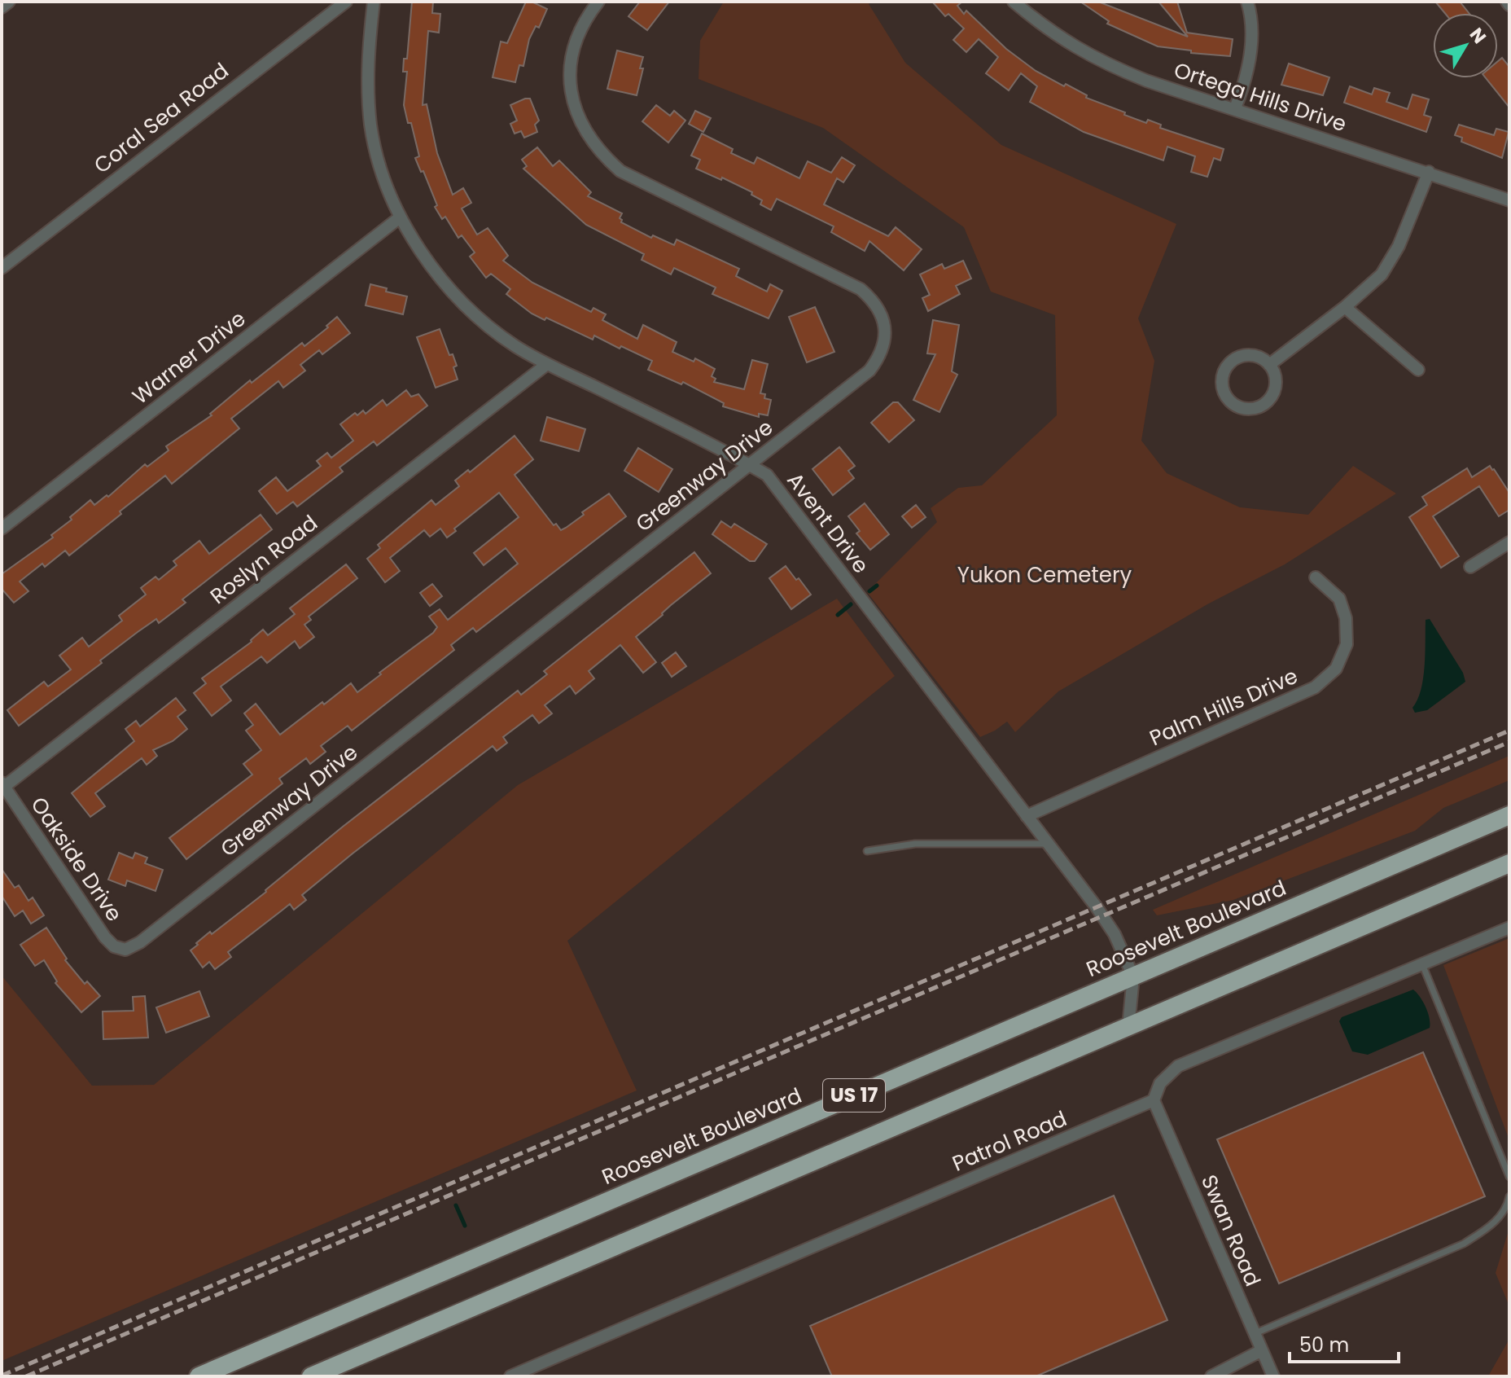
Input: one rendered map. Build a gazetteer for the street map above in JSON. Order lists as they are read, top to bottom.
{
  "streets": {
    "highway": ["Roosevelt Boulevard", "US 17"],
    "street": [
      "Ortega Hills Drive",
      "Coral Sea Road",
      "Warner Drive",
      "Greenway Drive",
      "Avent Drive",
      "Roslyn Road",
      "Palm Hills Drive",
      "Oakside Drive",
      "Patrol Road",
      "Swan Road"
    ]
  },
  "crossings": [
    ["Warner Drive", "Avent Drive"],
    ["Greenway Drive", "Avent Drive"],
    ["Greenway Drive", "Oakside Drive"],
    ["Avent Drive", "Roslyn Road"],
    ["Avent Drive", "Palm Hills Drive"],
    ["Avent Drive", "Roosevelt Boulevard"],
    ["Avent Drive", "US 17"],
    ["Roslyn Road", "Oakside Drive"],
    ["Patrol Road", "Swan Road"]
  ],
  "parks": ["Yukon Cemetery"],
  "scale_bar": "50 m",
  "north": "top right"
}
